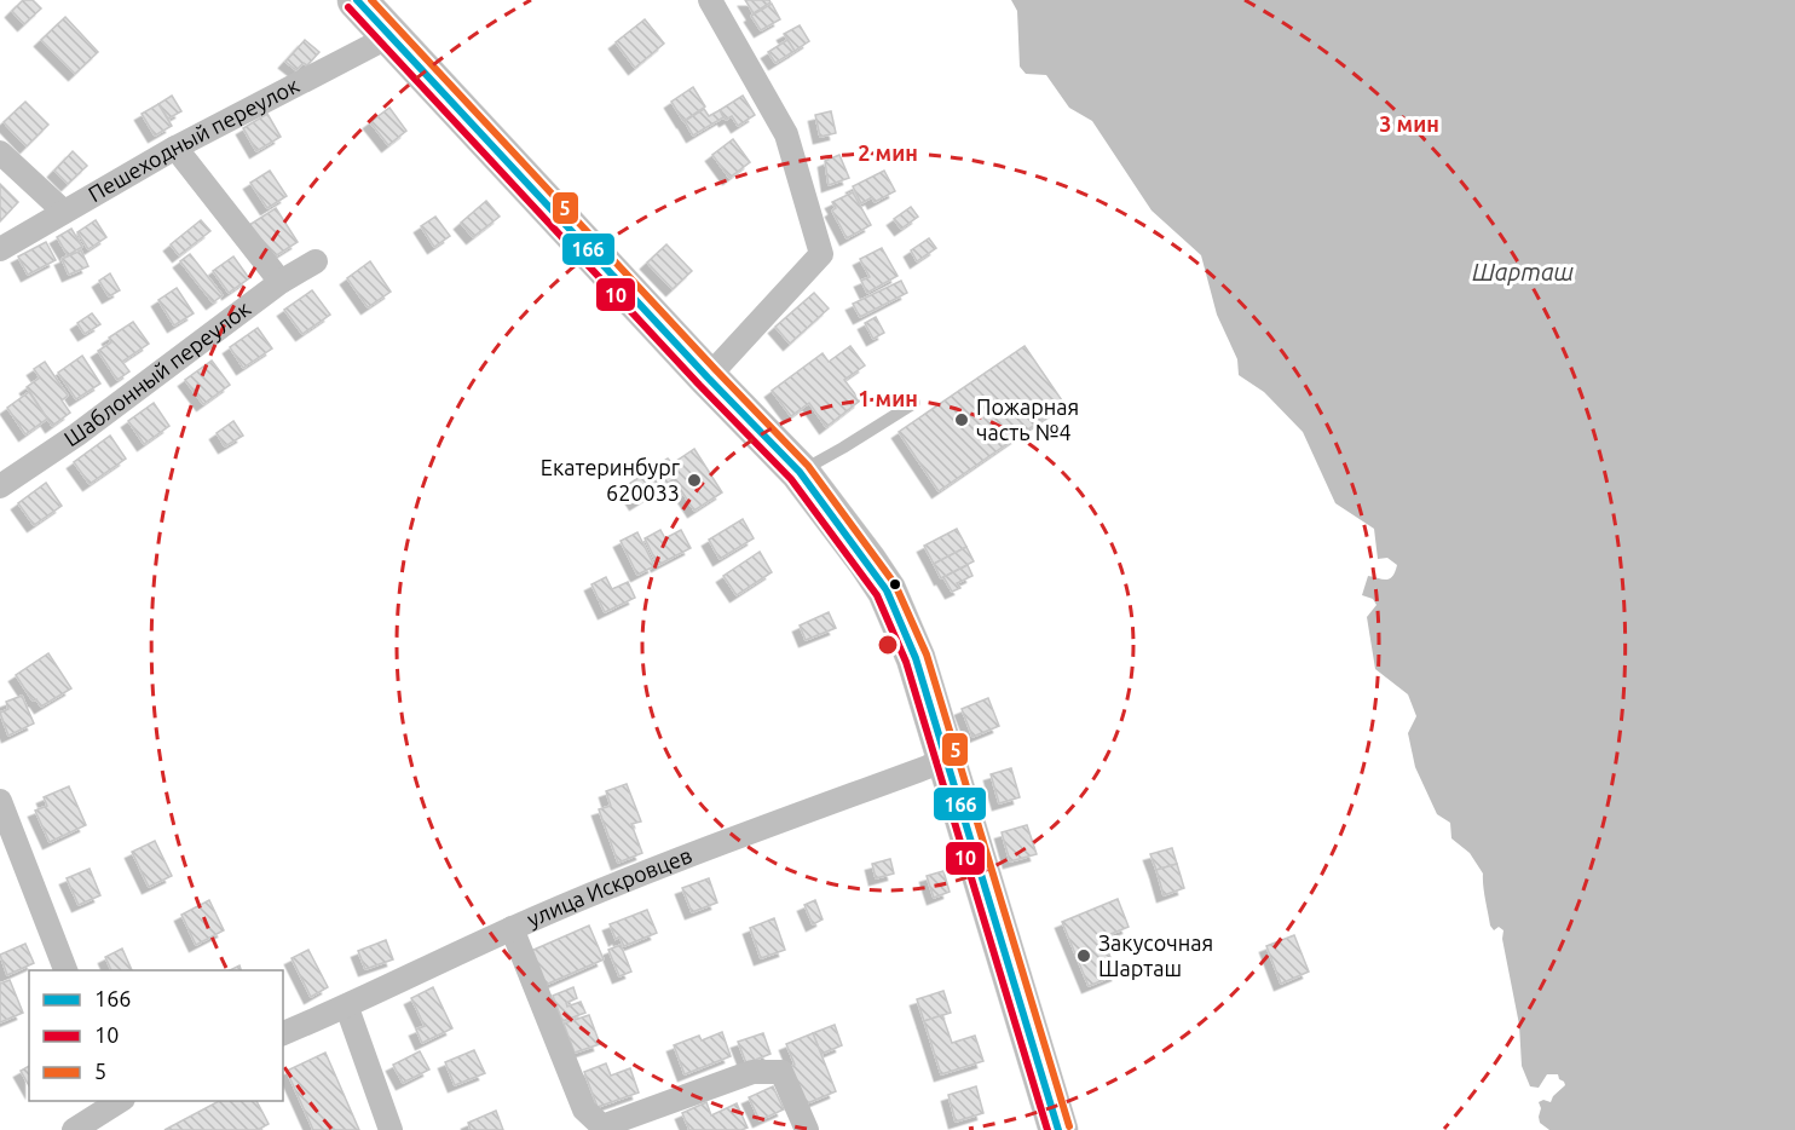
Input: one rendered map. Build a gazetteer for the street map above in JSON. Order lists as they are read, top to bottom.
{
  "streets": {
    "street": ["Пешеходный переулок", "Шаблонный переулок", "улица Искровцев"]
  },
  "water": ["Шарташ"],
  "places": ["Пожарная часть №4", "Екатеринбург 620033", "Закусочная Шарташ"],
  "lines": ["transit line 166", "transit line 5", "transit line 10"],
  "legend": ["166", "10", "5"],
  "rings": ["3 мин", "2 мин", "1 мин"]
}
